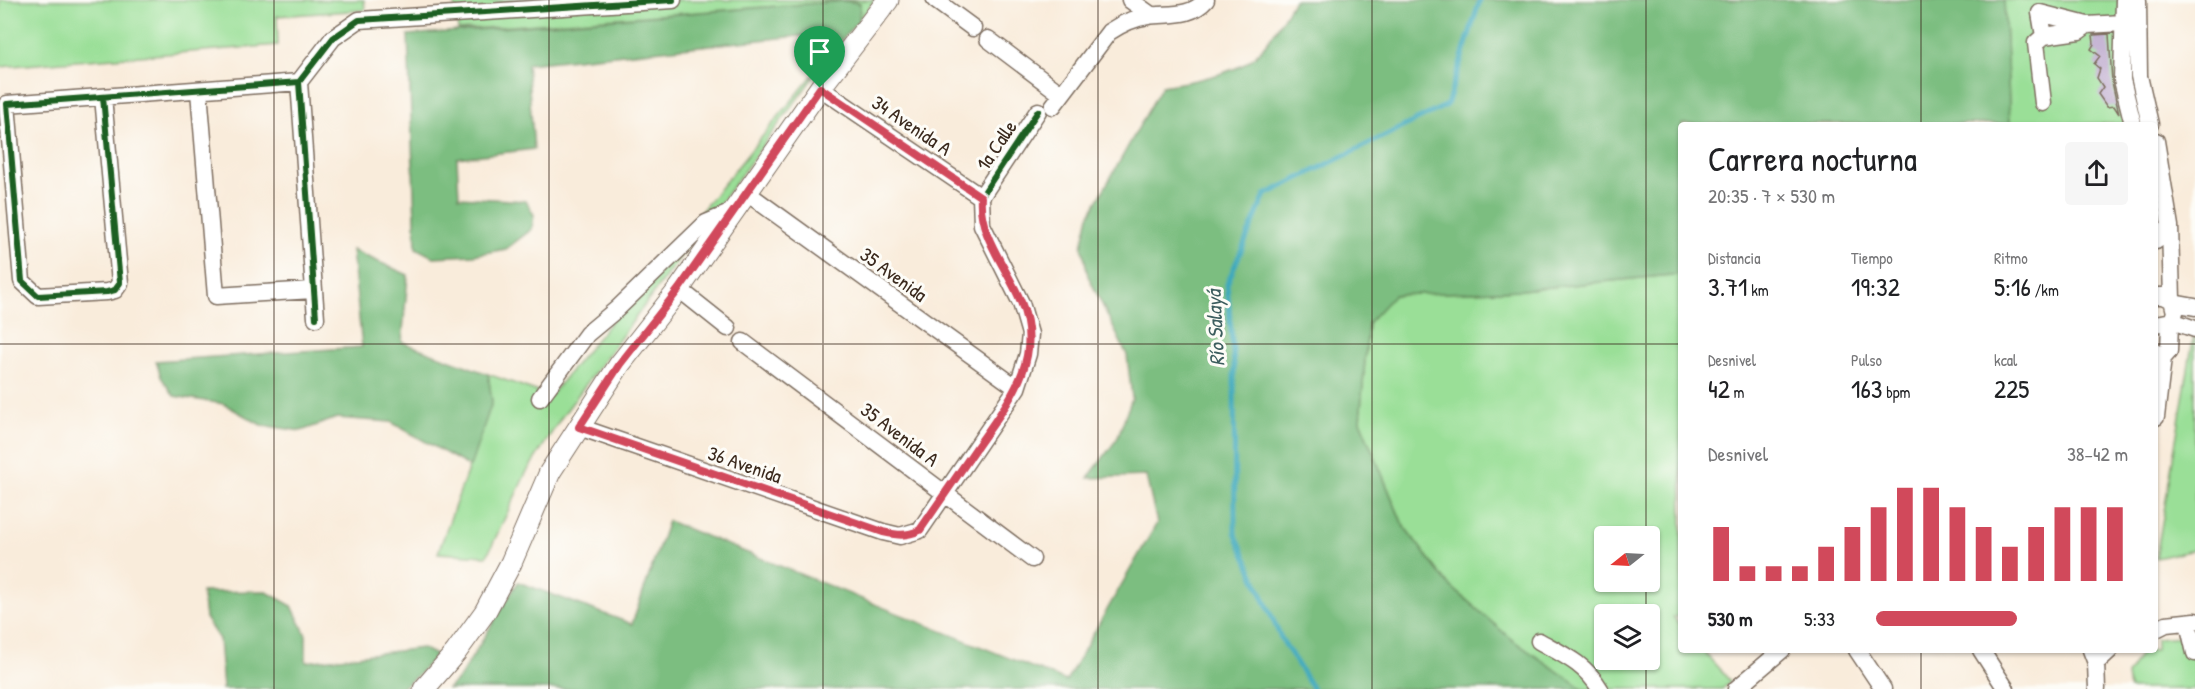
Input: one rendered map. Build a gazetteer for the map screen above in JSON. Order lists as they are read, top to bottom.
{
  "streets": {
    "street": [
      "34 Avenida A",
      "1a Calle",
      "35 Avenida",
      "35 Avenida A",
      "36 Avenida"
    ]
  },
  "crossings": [
    ["34 Avenida A", "1a Calle"],
    ["1a Calle", "35 Avenida"],
    ["1a Calle", "35 Avenida A"],
    ["1a Calle", "36 Avenida"]
  ],
  "water": ["Río Salayá"],
  "north": "left",
  "page": {
    "heading": ["Carrera nocturna", "20:35 · 7 × 530 m"],
    "stats": [
      ["Distancia", "3.71 km"],
      ["Tiempo", "19:32"],
      ["Ritmo", "5:16 /km"],
      ["Desnivel", "42 m"],
      ["Pulso", "163 bpm"],
      ["kcal", "225"]
    ],
    "chart": ["Desnivel", "38–42 m"],
    "list": [
      {
        "name": "530 m",
        "note": "5:33"
      }
    ]
  }
}
